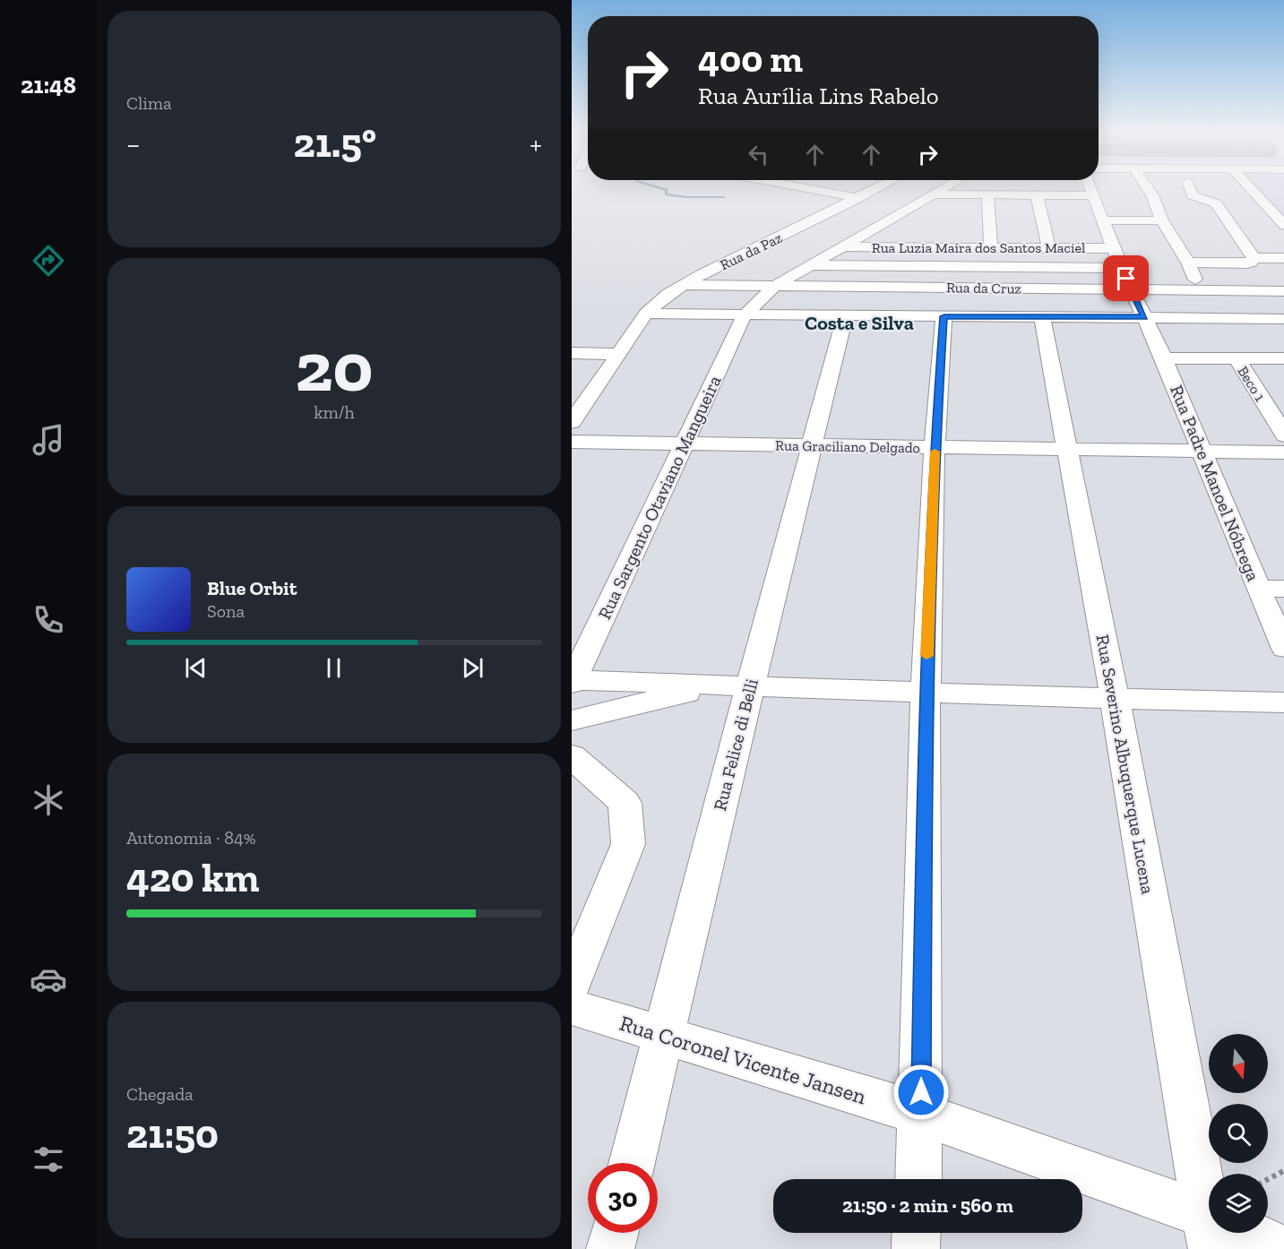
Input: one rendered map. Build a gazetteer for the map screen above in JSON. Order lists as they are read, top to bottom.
{
  "streets": {
    "street": [
      "Rua Luzia Maíra dos Santos Maciel",
      "Rua da Paz",
      "Rua da Cruz",
      "Beco 1",
      "Rua Graciliano Delgado",
      "Rua Padre Manoel Nóbrega",
      "Rua Sargento Otaviano Mangueira",
      "Rua Felice di Belli",
      "Rua Severino Albuquerque Lucena",
      "Rua Coronel Vicente Jansen"
    ]
  },
  "crossings": [
    ["Rua Luzia Maíra dos Santos Maciel", "Rua Padre Manoel Nóbrega"],
    ["Rua da Paz", "Rua da Cruz"],
    ["Rua da Cruz", "Rua Padre Manoel Nóbrega"],
    ["Rua Graciliano Delgado", "Rua Padre Manoel Nóbrega"],
    ["Rua Graciliano Delgado", "Rua Sargento Otaviano Mangueira"],
    ["Rua Graciliano Delgado", "Rua Felice di Belli"],
    ["Rua Graciliano Delgado", "Rua Severino Albuquerque Lucena"],
    ["Rua Felice di Belli", "Rua Coronel Vicente Jansen"]
  ],
  "districts": ["Costa e Silva"],
  "north": "bottom",
  "page": {
    "tabs": "21:48",
    "tile": [
      "Clima",
      ["20", "km/h"],
      ["Autonomia · 84%", "420 km"],
      ["Chegada", "21:50"]
    ],
    "turn": ["400 m", "Rua Aurília Lins Rabelo"],
    "heat": ["−", "21.5°", "+"],
    "song": ["Blue Orbit", "Sona"],
    "limit": "30",
    "trip": "21:50 · 2 min · 560 m"
  }
}
